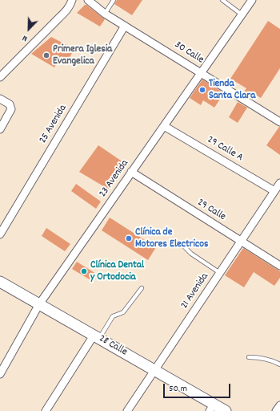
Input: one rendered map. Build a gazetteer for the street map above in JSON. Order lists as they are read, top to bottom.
{
  "streets": {
    "street": [
      "30 Calle",
      "25 Avenida",
      "29 Calle A",
      "23 Avenida",
      "29 Calle",
      "21 Avenida",
      "28 Calle"
    ]
  },
  "crossings": [
    ["30 Calle", "25 Avenida"],
    ["30 Calle", "23 Avenida"],
    ["29 Calle A", "23 Avenida"],
    ["29 Calle A", "21 Avenida"],
    ["23 Avenida", "29 Calle"],
    ["23 Avenida", "28 Calle"],
    ["29 Calle", "21 Avenida"],
    ["21 Avenida", "28 Calle"]
  ],
  "places": [
    "Primera Iglesia Evangelica",
    "Tienda Santa Clara",
    "Clínica de Motores Electricos",
    "Clínica Dental y Ortodocia"
  ],
  "scale_bar": "50 m",
  "north": "bottom left"
}
